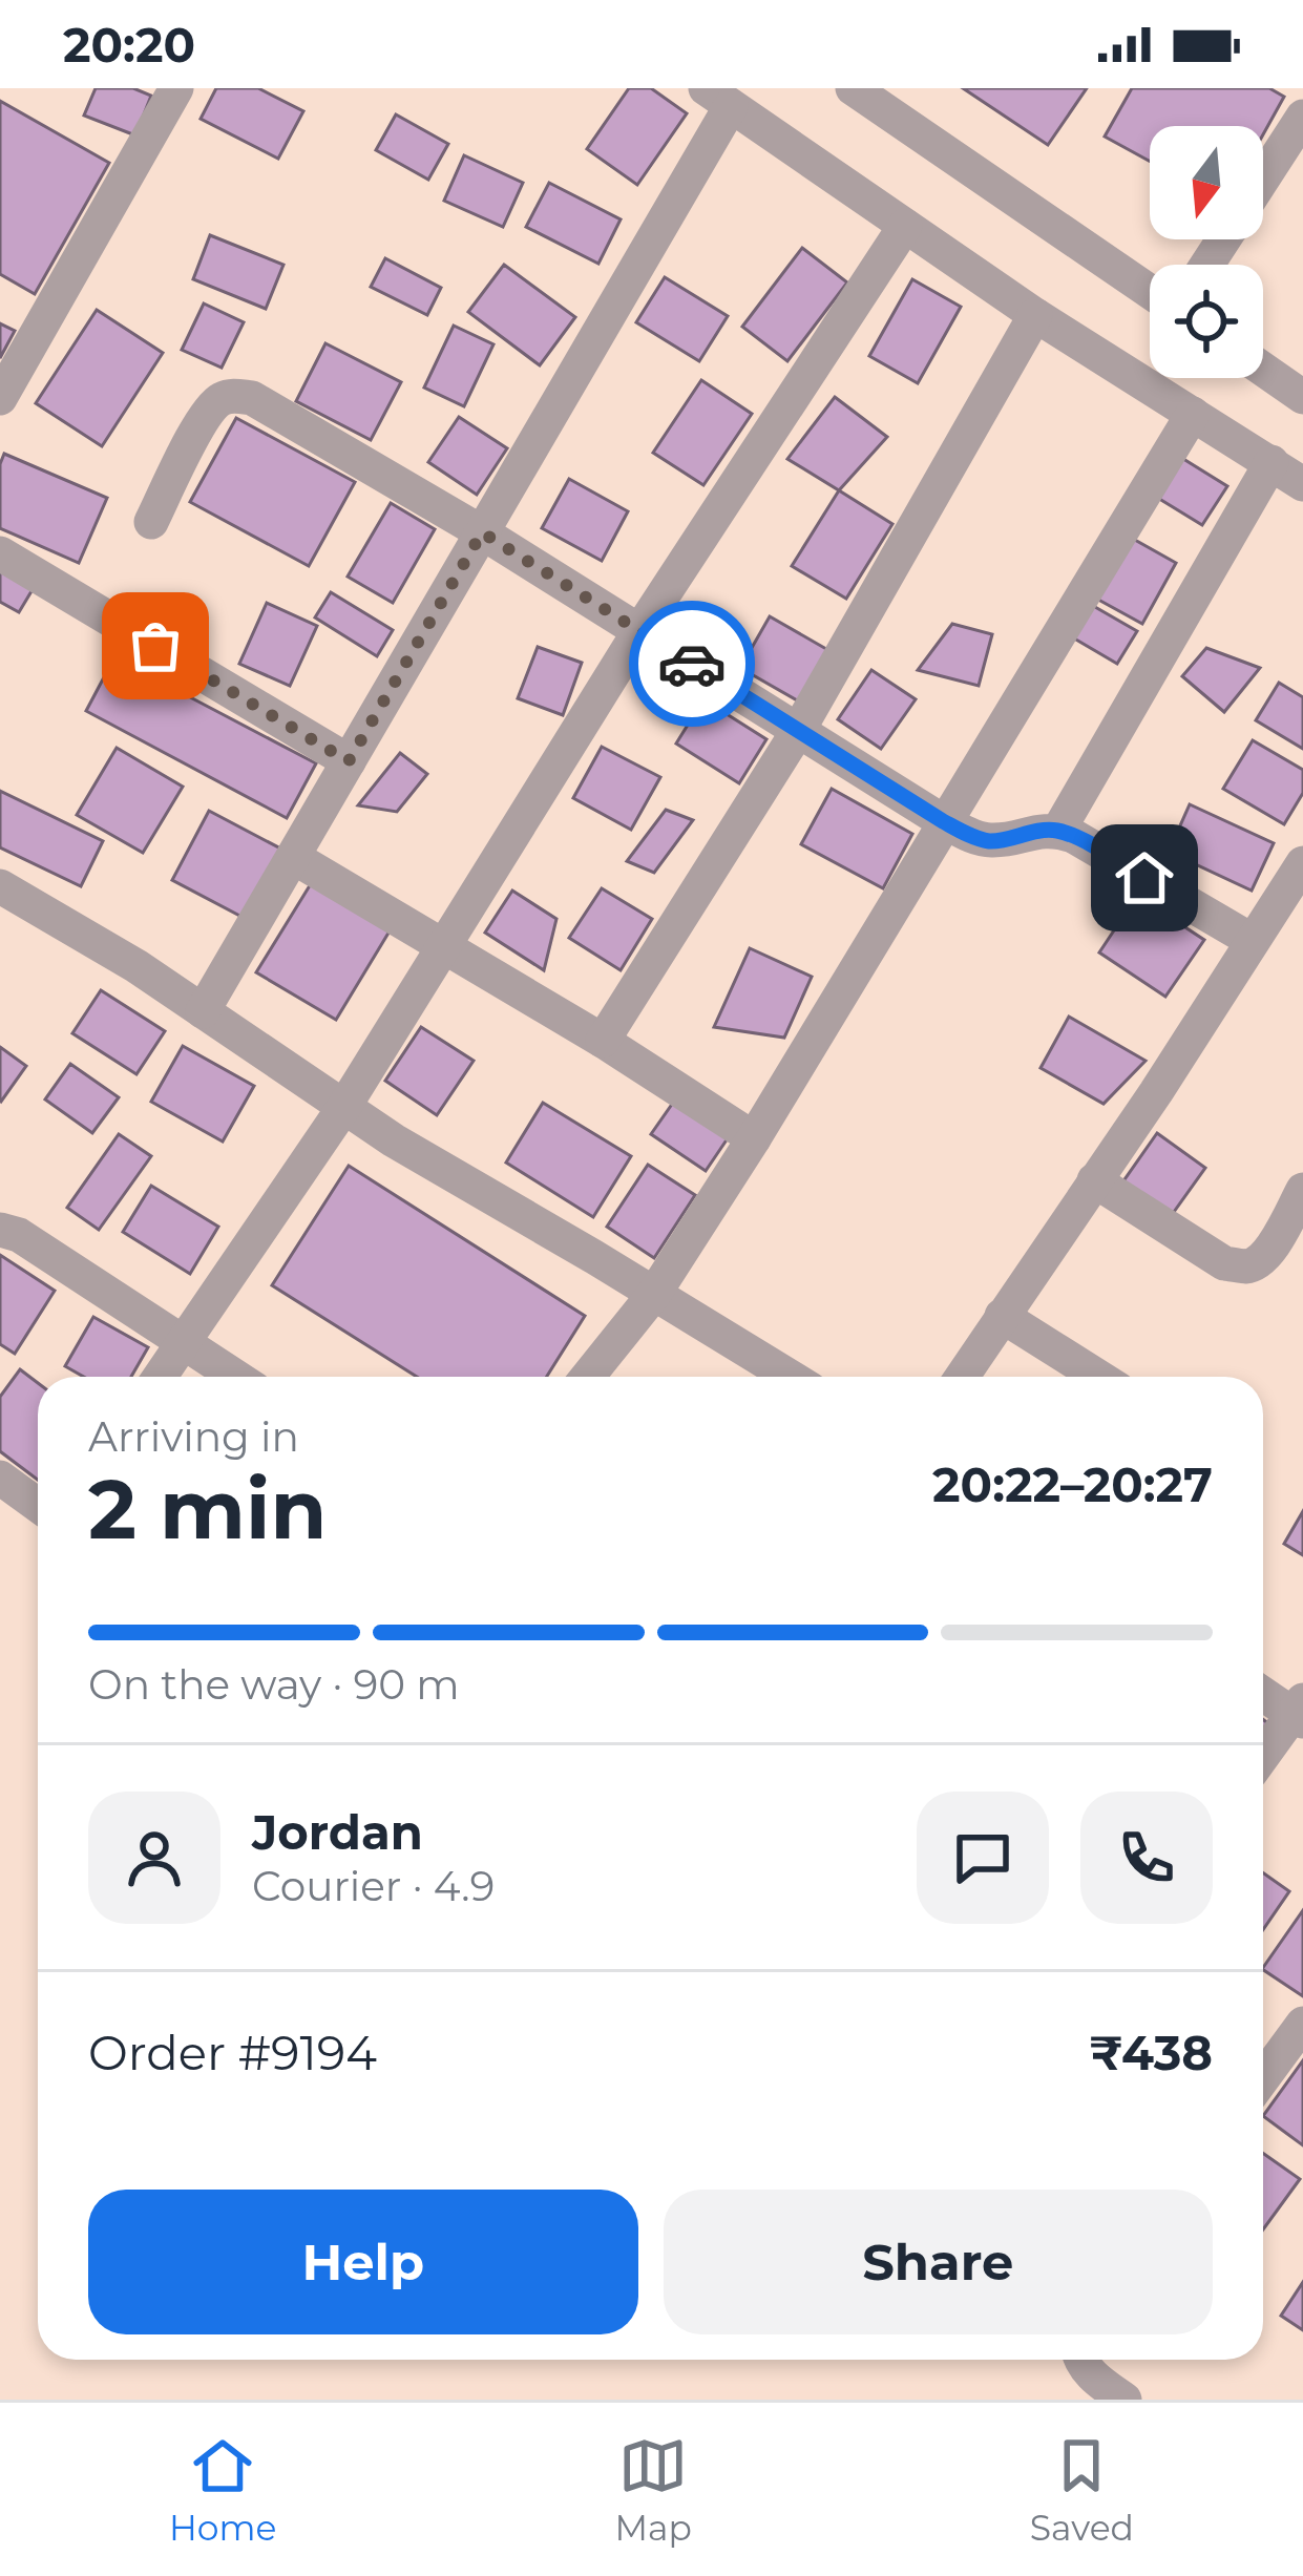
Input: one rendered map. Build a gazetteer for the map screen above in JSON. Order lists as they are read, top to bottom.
{
  "north": "bottom",
  "page": {
    "status": "20:20",
    "heading": ["2 min", "Arriving in", "20:22–20:27"],
    "panel": [
      "Jordan",
      "Courier · 4.9",
      "Order #9194",
      "₹438"
    ],
    "bar": "On the way · 90 m",
    "buttons": ["Help", "Share"],
    "tabs": ["Home", "Map", "Saved"]
  }
}
